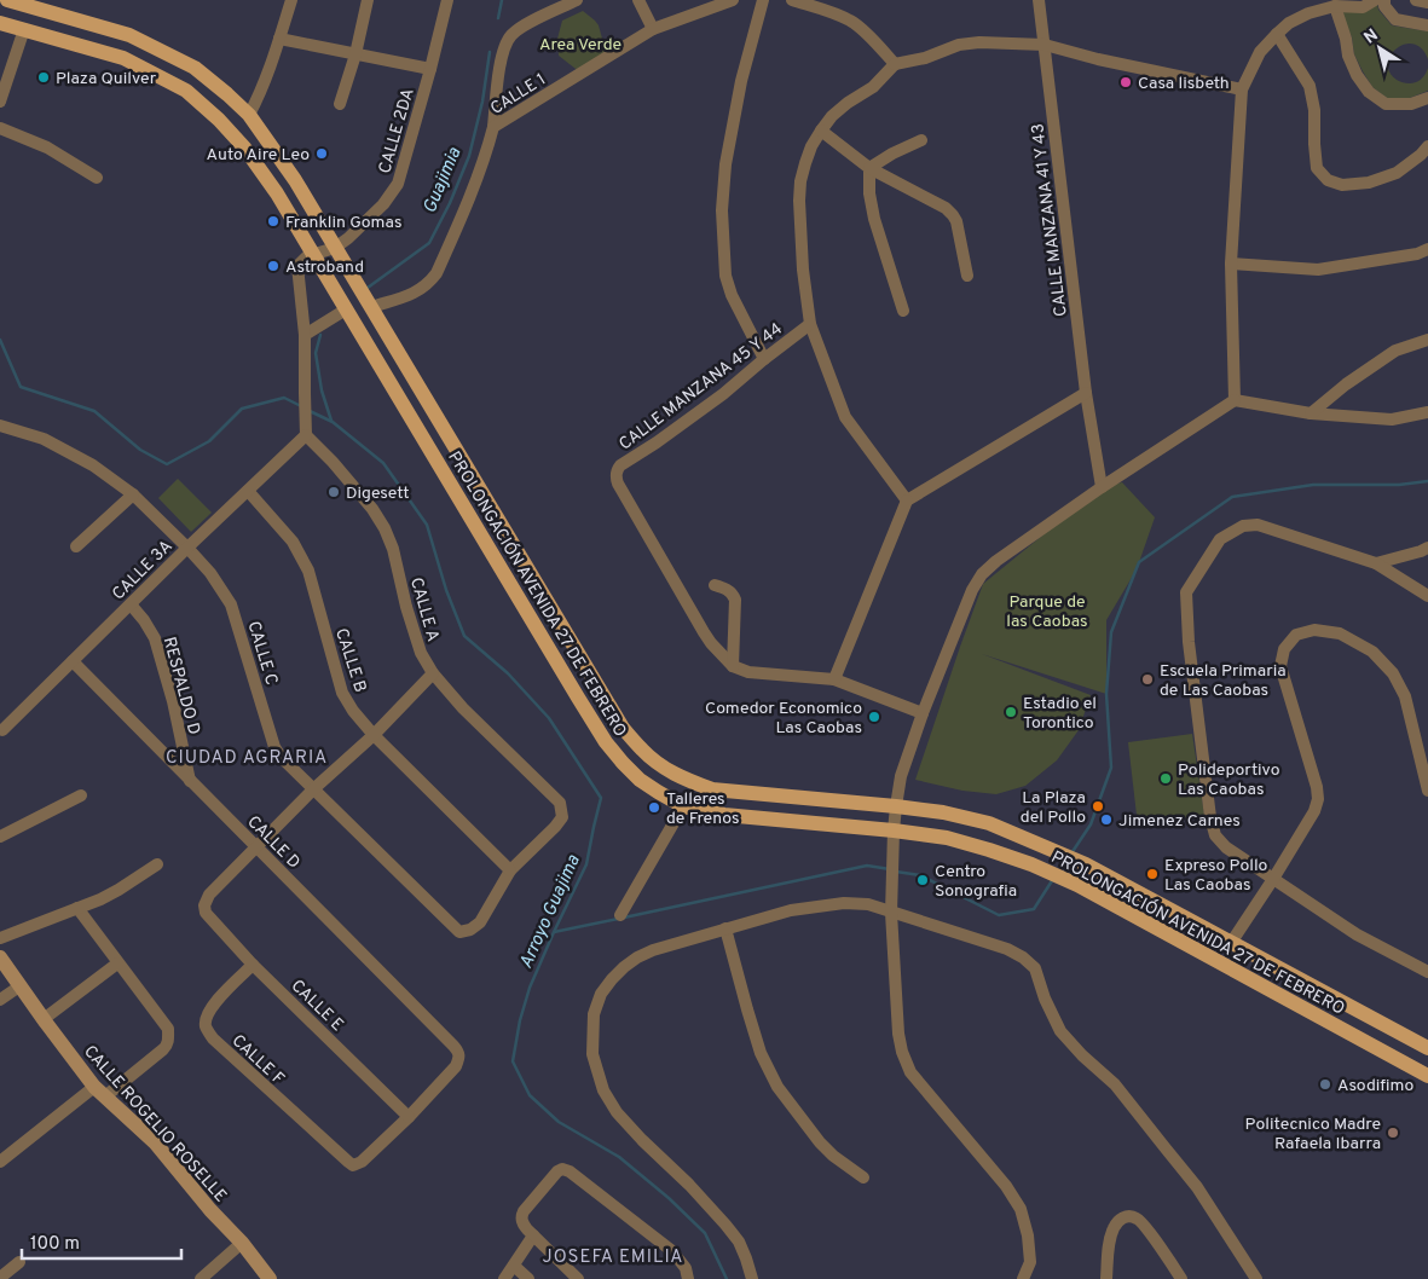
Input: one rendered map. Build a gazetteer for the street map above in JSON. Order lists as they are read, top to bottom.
{
  "streets": {
    "main road": ["PROLONGACIÓN AVENIDA 27 DE FEBRERO"],
    "street": [
      "CALLE 1",
      "CALLE 2DA",
      "CALLE MANZANA 41 Y 43",
      "CALLE MANZANA 45 Y 44",
      "CALLE 3A",
      "CALLE A",
      "CALLE C",
      "CALLE B",
      "RESPALDO D",
      "CALLE D",
      "CALLE E",
      "CALLE F",
      "CALLE ROGELIO ROSELLE"
    ]
  },
  "crossings": [
    ["CALLE 1", "PROLONGACIÓN AVENIDA 27 DE FEBRERO"],
    ["CALLE 2DA", "PROLONGACIÓN AVENIDA 27 DE FEBRERO"],
    ["CALLE 3A", "CALLE A"],
    ["CALLE 3A", "CALLE C"],
    ["CALLE 3A", "CALLE B"],
    ["CALLE 3A", "RESPALDO D"],
    ["CALLE 3A", "CALLE D"],
    ["CALLE A", "CALLE C"],
    ["CALLE A", "CALLE B"],
    ["CALLE C", "CALLE B"],
    ["RESPALDO D", "CALLE D"],
    ["CALLE D", "CALLE E"],
    ["CALLE D", "CALLE F"],
    ["CALLE E", "CALLE F"]
  ],
  "districts": ["CIUDAD AGRARIA", "JOSEFA EMILIA"],
  "water": ["Guajimia", "Arroyo Guajima"],
  "parks": ["Area Verde", "Parque de las Caobas"],
  "places": [
    "Plaza Quilver",
    "Casa lisbeth",
    "Auto Aire Leo",
    "Franklin Gomas",
    "Astroband",
    "Digesett",
    "Escuela Primaria de Las Caobas",
    "Estadio el Torontico",
    "Comedor Economico Las Caobas",
    "Polideportivo Las Caobas",
    "La Plaza del Pollo",
    "Talleres de Frenos",
    "Jimenez Carnes",
    "Expreso Pollo Las Caobas",
    "Centro Sonografia",
    "Asodifimo",
    "Politecnico Madre Rafaela Ibarra"
  ],
  "scale_bar": "100 m",
  "north": "top left"
}
